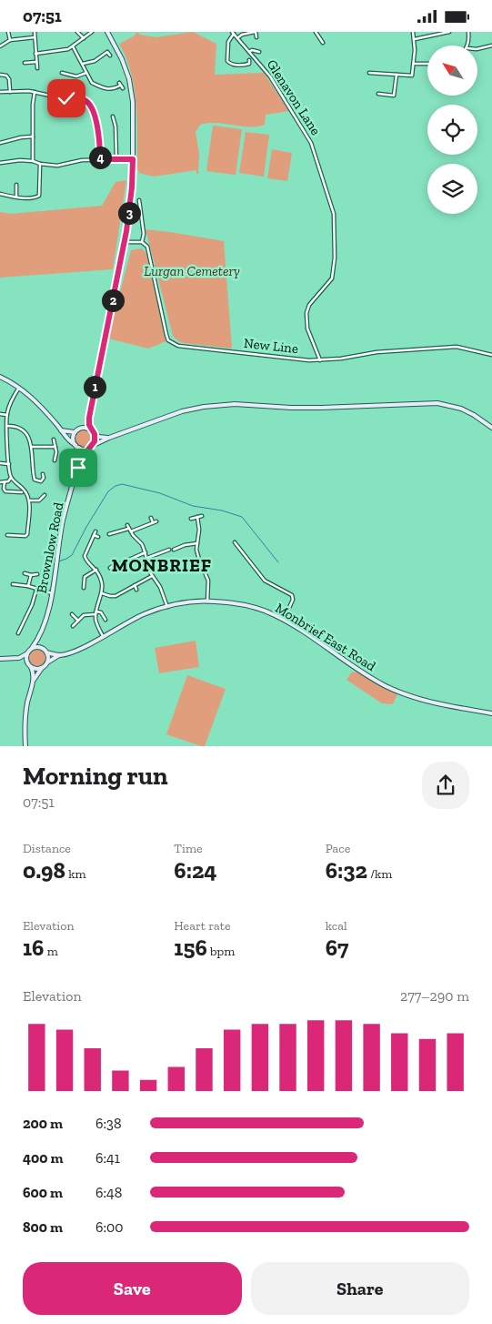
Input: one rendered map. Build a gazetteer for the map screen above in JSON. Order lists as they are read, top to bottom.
{
  "streets": {
    "street": [
      "Glenavon Lane",
      "New Line",
      "Brownlow Road",
      "Monbrief East Road"
    ]
  },
  "crossings": [
    ["Glenavon Lane", "New Line"],
    ["Brownlow Road", "Monbrief East Road"]
  ],
  "districts": ["MONBRIEF"],
  "parks": ["Lurgan Cemetery"],
  "north": "top left",
  "page": {
    "status": "07:51",
    "pins": [
      "4",
      "3",
      "2",
      "1"
    ],
    "heading": ["Morning run", "07:51"],
    "stats": [
      ["Distance", "0.98 km"],
      ["Time", "6:24"],
      ["Pace", "6:32 /km"],
      ["Elevation", "16 m"],
      ["Heart rate", "156 bpm"],
      ["kcal", "67"]
    ],
    "chart": ["Elevation", "277–290 m"],
    "list": [
      {
        "name": "200 m",
        "note": "6:38"
      },
      {
        "name": "400 m",
        "note": "6:41"
      },
      {
        "name": "600 m",
        "note": "6:48"
      },
      {
        "name": "800 m",
        "note": "6:00"
      }
    ],
    "buttons": ["Save", "Share"]
  }
}
